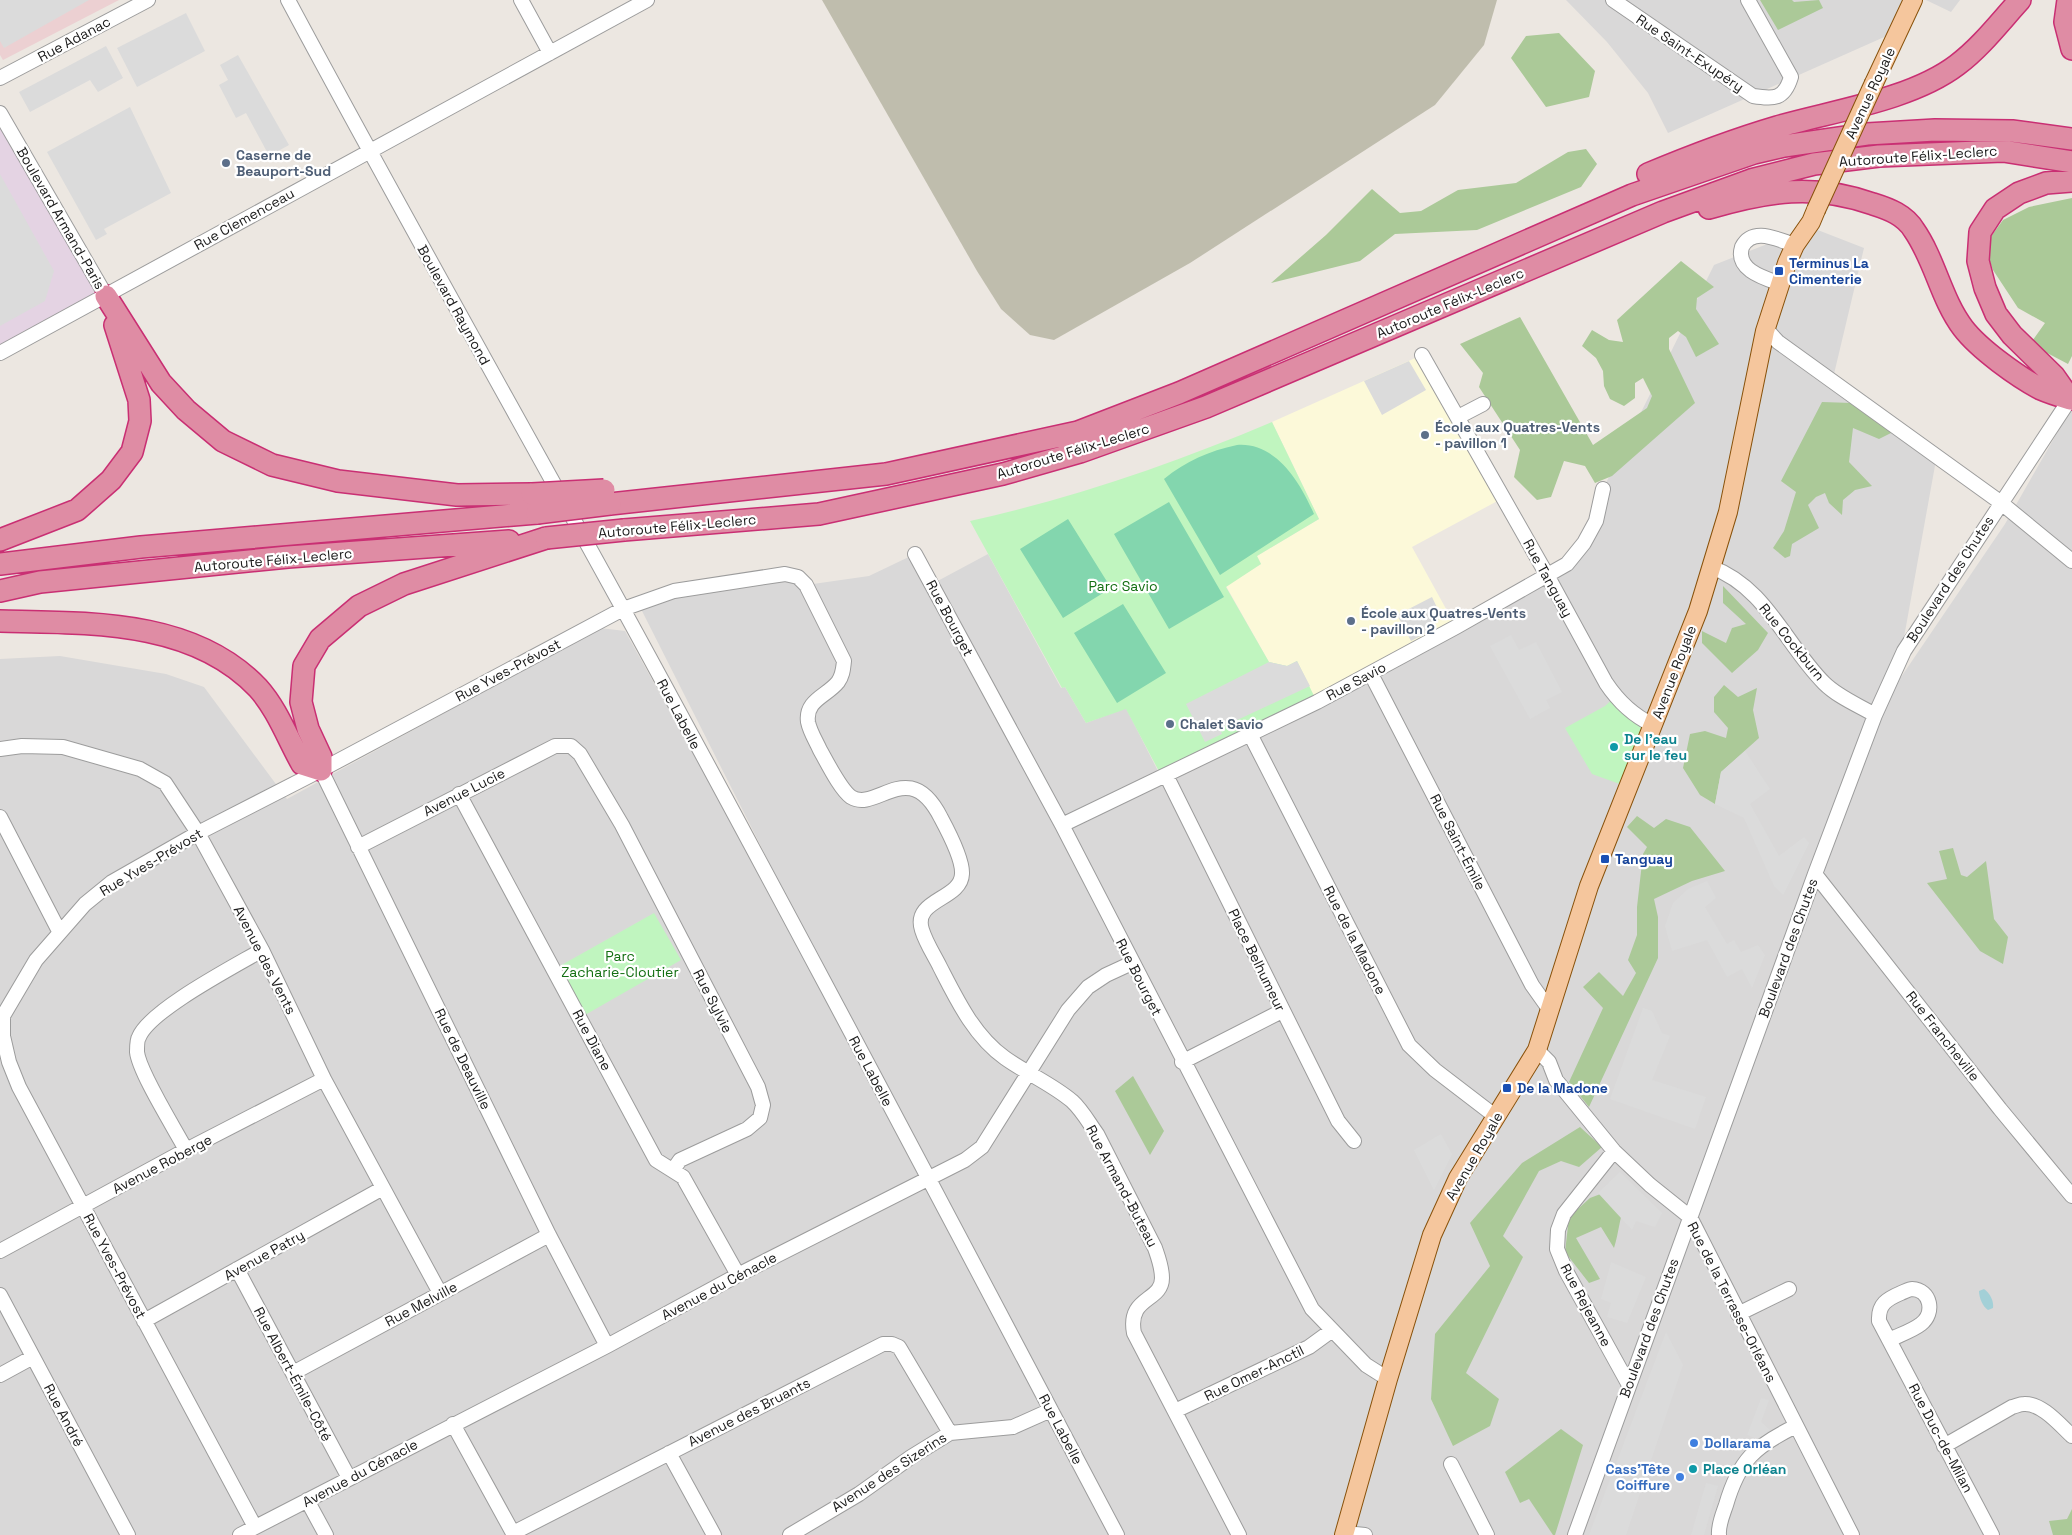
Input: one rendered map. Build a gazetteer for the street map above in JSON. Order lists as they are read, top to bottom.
{
  "streets": {
    "highway": ["Autoroute Félix-Leclerc"],
    "main road": ["Avenue Royale"],
    "street": [
      "Rue Adanac",
      "Rue Saint-Exupéry",
      "Boulevard Armand-Paris",
      "Rue Clemenceau",
      "Boulevard Raymond",
      "Rue Tanguay",
      "Boulevard des Chutes",
      "Rue Bourget",
      "Rue Cockburn",
      "Rue Yves-Prévost",
      "Rue Savio",
      "Rue Labelle",
      "Avenue Lucie",
      "Rue Saint-Émile",
      "Rue de la Madone",
      "Avenue des Vents",
      "Place Belhumeur",
      "Rue Sylvie",
      "Rue Francheville",
      "Rue Diane",
      "Rue de Deauville",
      "Avenue Roberge",
      "Rue Armand-Buteau",
      "Avenue Patry",
      "Avenue du Cénacle",
      "Rue de la Terrasse-Orléans",
      "Rue Melville",
      "Rue Rejeanne",
      "Rue Omer-Anctil",
      "Rue Albert-Émile-Côté",
      "Avenue des Bruants",
      "Rue André",
      "Rue Duc-de-Milan",
      "Avenue des Sizerins"
    ]
  },
  "crossings": [
    ["Avenue Royale", "Rue Tanguay"],
    ["Avenue Royale", "Rue Bourget"],
    ["Avenue Royale", "Rue Cockburn"],
    ["Avenue Royale", "Rue Saint-Émile"],
    ["Avenue Royale", "Rue de la Madone"],
    ["Avenue Royale", "Rue de la Terrasse-Orléans"],
    ["Boulevard Armand-Paris", "Rue Clemenceau"],
    ["Rue Clemenceau", "Boulevard Raymond"],
    ["Boulevard Raymond", "Rue Yves-Prévost"],
    ["Boulevard Raymond", "Rue Labelle"],
    ["Rue Tanguay", "Rue Savio"],
    ["Boulevard des Chutes", "Rue Cockburn"],
    ["Boulevard des Chutes", "Rue Francheville"],
    ["Boulevard des Chutes", "Rue de la Terrasse-Orléans"],
    ["Boulevard des Chutes", "Rue Rejeanne"],
    ["Rue Bourget", "Rue Savio"],
    ["Rue Bourget", "Avenue du Cénacle"],
    ["Rue Bourget", "Rue Omer-Anctil"],
    ["Rue Yves-Prévost", "Rue Labelle"],
    ["Rue Yves-Prévost", "Avenue des Vents"],
    ["Rue Yves-Prévost", "Rue de Deauville"],
    ["Rue Yves-Prévost", "Avenue Roberge"],
    ["Rue Yves-Prévost", "Rue Armand-Buteau"],
    ["Rue Yves-Prévost", "Avenue Patry"],
    ["Rue Yves-Prévost", "Avenue du Cénacle"],
    ["Rue Savio", "Rue Saint-Émile"],
    ["Rue Savio", "Rue de la Madone"],
    ["Rue Savio", "Place Belhumeur"],
    ["Rue Labelle", "Avenue du Cénacle"],
    ["Rue Labelle", "Avenue des Sizerins"],
    ["Avenue Lucie", "Rue Sylvie"],
    ["Avenue Lucie", "Rue Diane"],
    ["Avenue Lucie", "Rue de Deauville"],
    ["Avenue des Vents", "Avenue Roberge"],
    ["Avenue des Vents", "Avenue Patry"],
    ["Avenue des Vents", "Rue Melville"],
    ["Rue Sylvie", "Rue Diane"],
    ["Rue Diane", "Avenue du Cénacle"],
    ["Rue de Deauville", "Avenue du Cénacle"],
    ["Rue de Deauville", "Rue Melville"],
    ["Rue Armand-Buteau", "Avenue du Cénacle"],
    ["Rue Armand-Buteau", "Rue Omer-Anctil"],
    ["Avenue Patry", "Rue Albert-Émile-Côté"],
    ["Avenue du Cénacle", "Rue Albert-Émile-Côté"],
    ["Rue de la Terrasse-Orléans", "Rue Rejeanne"],
    ["Rue Melville", "Rue Albert-Émile-Côté"],
    ["Avenue des Bruants", "Avenue des Sizerins"]
  ],
  "parks": ["Parc Savio", "Parc Zacharie-Cloutier"],
  "places": {
    "other": [
      "Caserne de Beauport-Sud",
      "École aux Quatres-Vents - pavillon 1",
      "École aux Quatres-Vents - pavillon 2",
      "Chalet Savio",
      "De l’eau sur le feu",
      "Dollarama",
      "Place Orléan",
      "Cass'Tête Coiffure"
    ],
    "transit": ["Terminus La Cimenterie", "Tanguay", "De la Madone"]
  }
}
